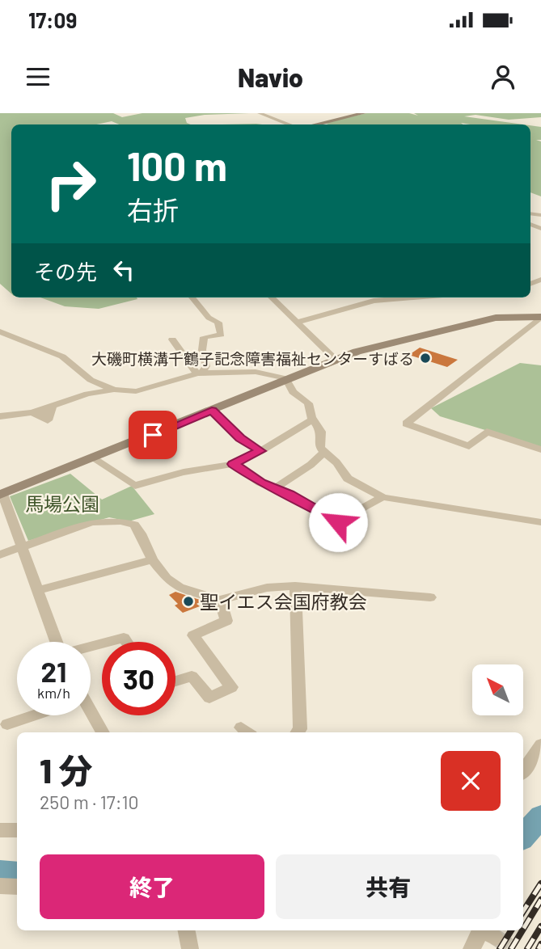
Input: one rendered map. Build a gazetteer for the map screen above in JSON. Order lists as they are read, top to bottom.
{
  "parks": ["馬場公園"],
  "places": ["大磯町横溝千鶴子記念障害福祉センターすばる", "聖イエス会国府教会"],
  "north": "top left",
  "page": {
    "status": "17:09",
    "header": "Navio",
    "turn": ["100 m", "右折"],
    "then": "その先",
    "speed": "21 km/h",
    "limit": "30",
    "heading": ["1 分", "250 m · 17:10"],
    "buttons": ["終了", "共有"]
  }
}
